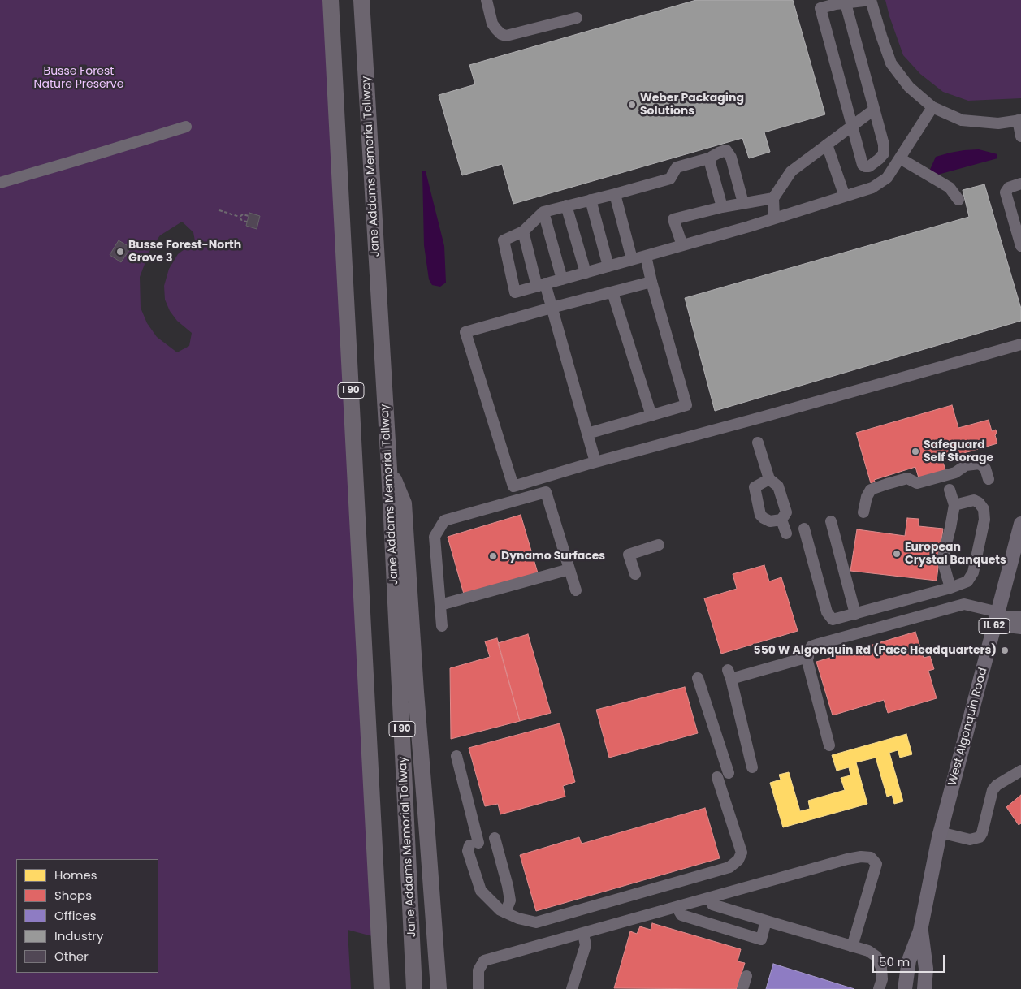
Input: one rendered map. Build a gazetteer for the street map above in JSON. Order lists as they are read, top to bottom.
{
  "streets": {
    "highway": ["Jane Addams Memorial Tollway", "I 90"],
    "main road": ["IL 62", "West Algonquin Road"]
  },
  "parks": ["Busse Forest Nature Preserve"],
  "places": [
    "Weber Packaging Solutions",
    "Busse Forest-North Grove 3",
    "Safeguard Self Storage",
    "European Crystal Banquets",
    "Dynamo Surfaces",
    "550 W Algonquin Rd (Pace Headquarters)"
  ],
  "legend": [
    "Homes",
    "Shops",
    "Offices",
    "Industry",
    "Other"
  ],
  "scale_bar": "50 m"
}
